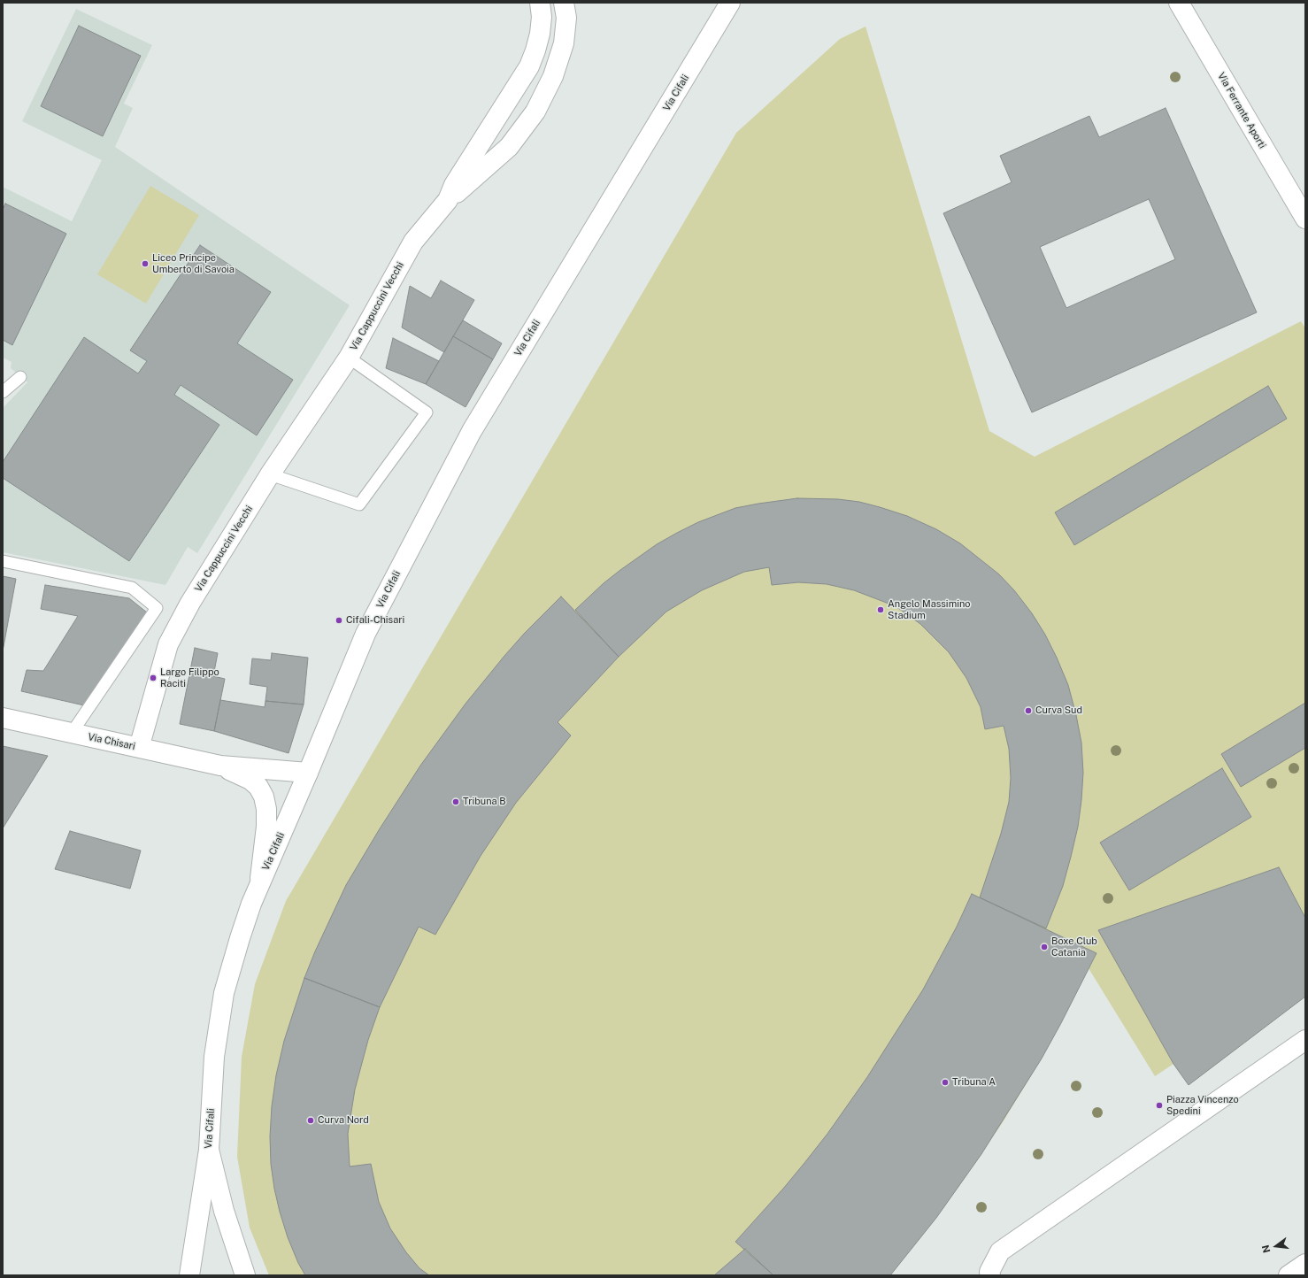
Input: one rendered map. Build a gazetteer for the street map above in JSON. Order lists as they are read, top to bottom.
{
  "streets": {
    "street": [
      "Via Cifali",
      "Via Ferrante Aporti",
      "Via Cappuccini Vecchi",
      "Via Chisari"
    ]
  },
  "crossings": [
    ["Via Cappuccini Vecchi", "Via Chisari"]
  ],
  "places": [
    "Liceo Principe Umberto di Savoia",
    "Angelo Massimino Stadium",
    "Cifali-Chisari",
    "Largo Filippo Raciti",
    "Curva Sud",
    "Tribuna B",
    "Boxe Club Catania",
    "Tribuna A",
    "Piazza Vincenzo Spedini",
    "Curva Nord"
  ],
  "north": "left"
}
